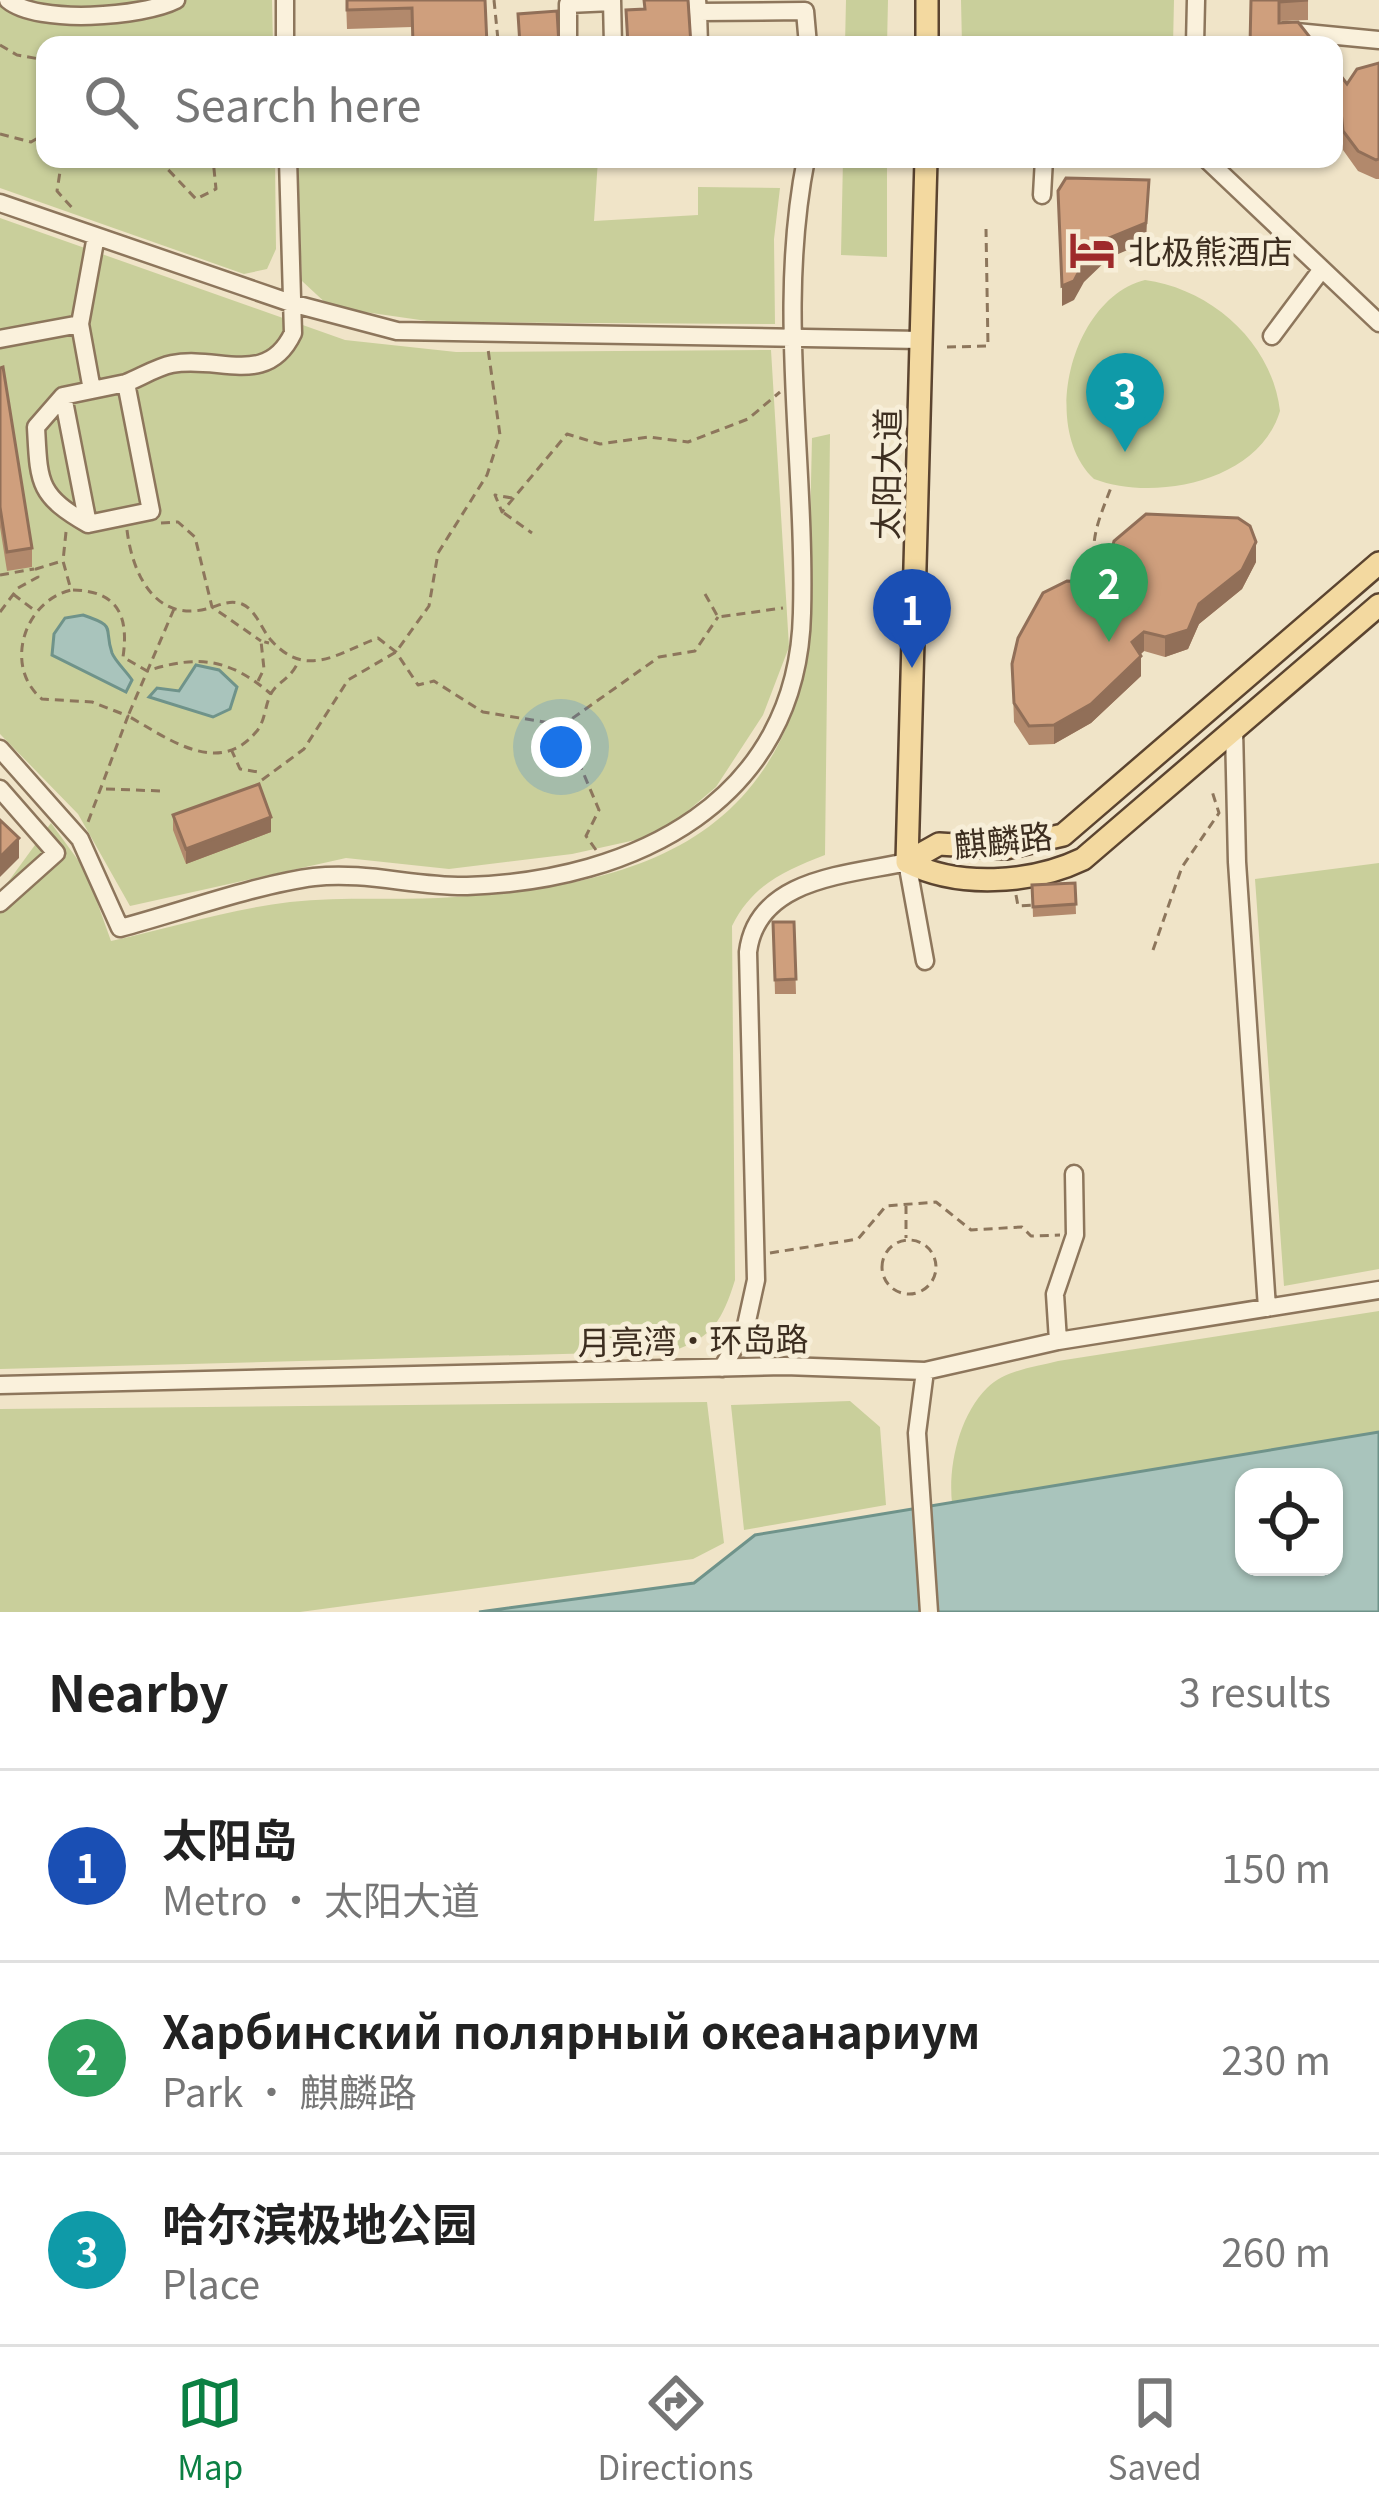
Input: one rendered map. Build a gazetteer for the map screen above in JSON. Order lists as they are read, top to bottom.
{
  "streets": {
    "main road": ["太阳大道", "麒麟路"],
    "street": ["月亮湾·环岛路"]
  },
  "crossings": [
    ["太阳大道", "麒麟路"]
  ],
  "places": {
    "hotel": ["北极熊酒店"]
  },
  "page": {
    "search": "Search here",
    "pins": ["3", "2", "1"],
    "heading": ["Nearby", "3 results"],
    "list": [
      {
        "mark": "1",
        "name": "太阳岛",
        "note": "Metro · 太阳大道",
        "value": "150 m"
      },
      {
        "mark": "2",
        "name": "Харбинский полярный океанариум",
        "note": "Park · 麒麟路",
        "value": "230 m"
      },
      {
        "mark": "3",
        "name": "哈尔滨极地公园",
        "note": "Place",
        "value": "260 m"
      }
    ],
    "nav": ["Map", "Directions", "Saved"]
  }
}
